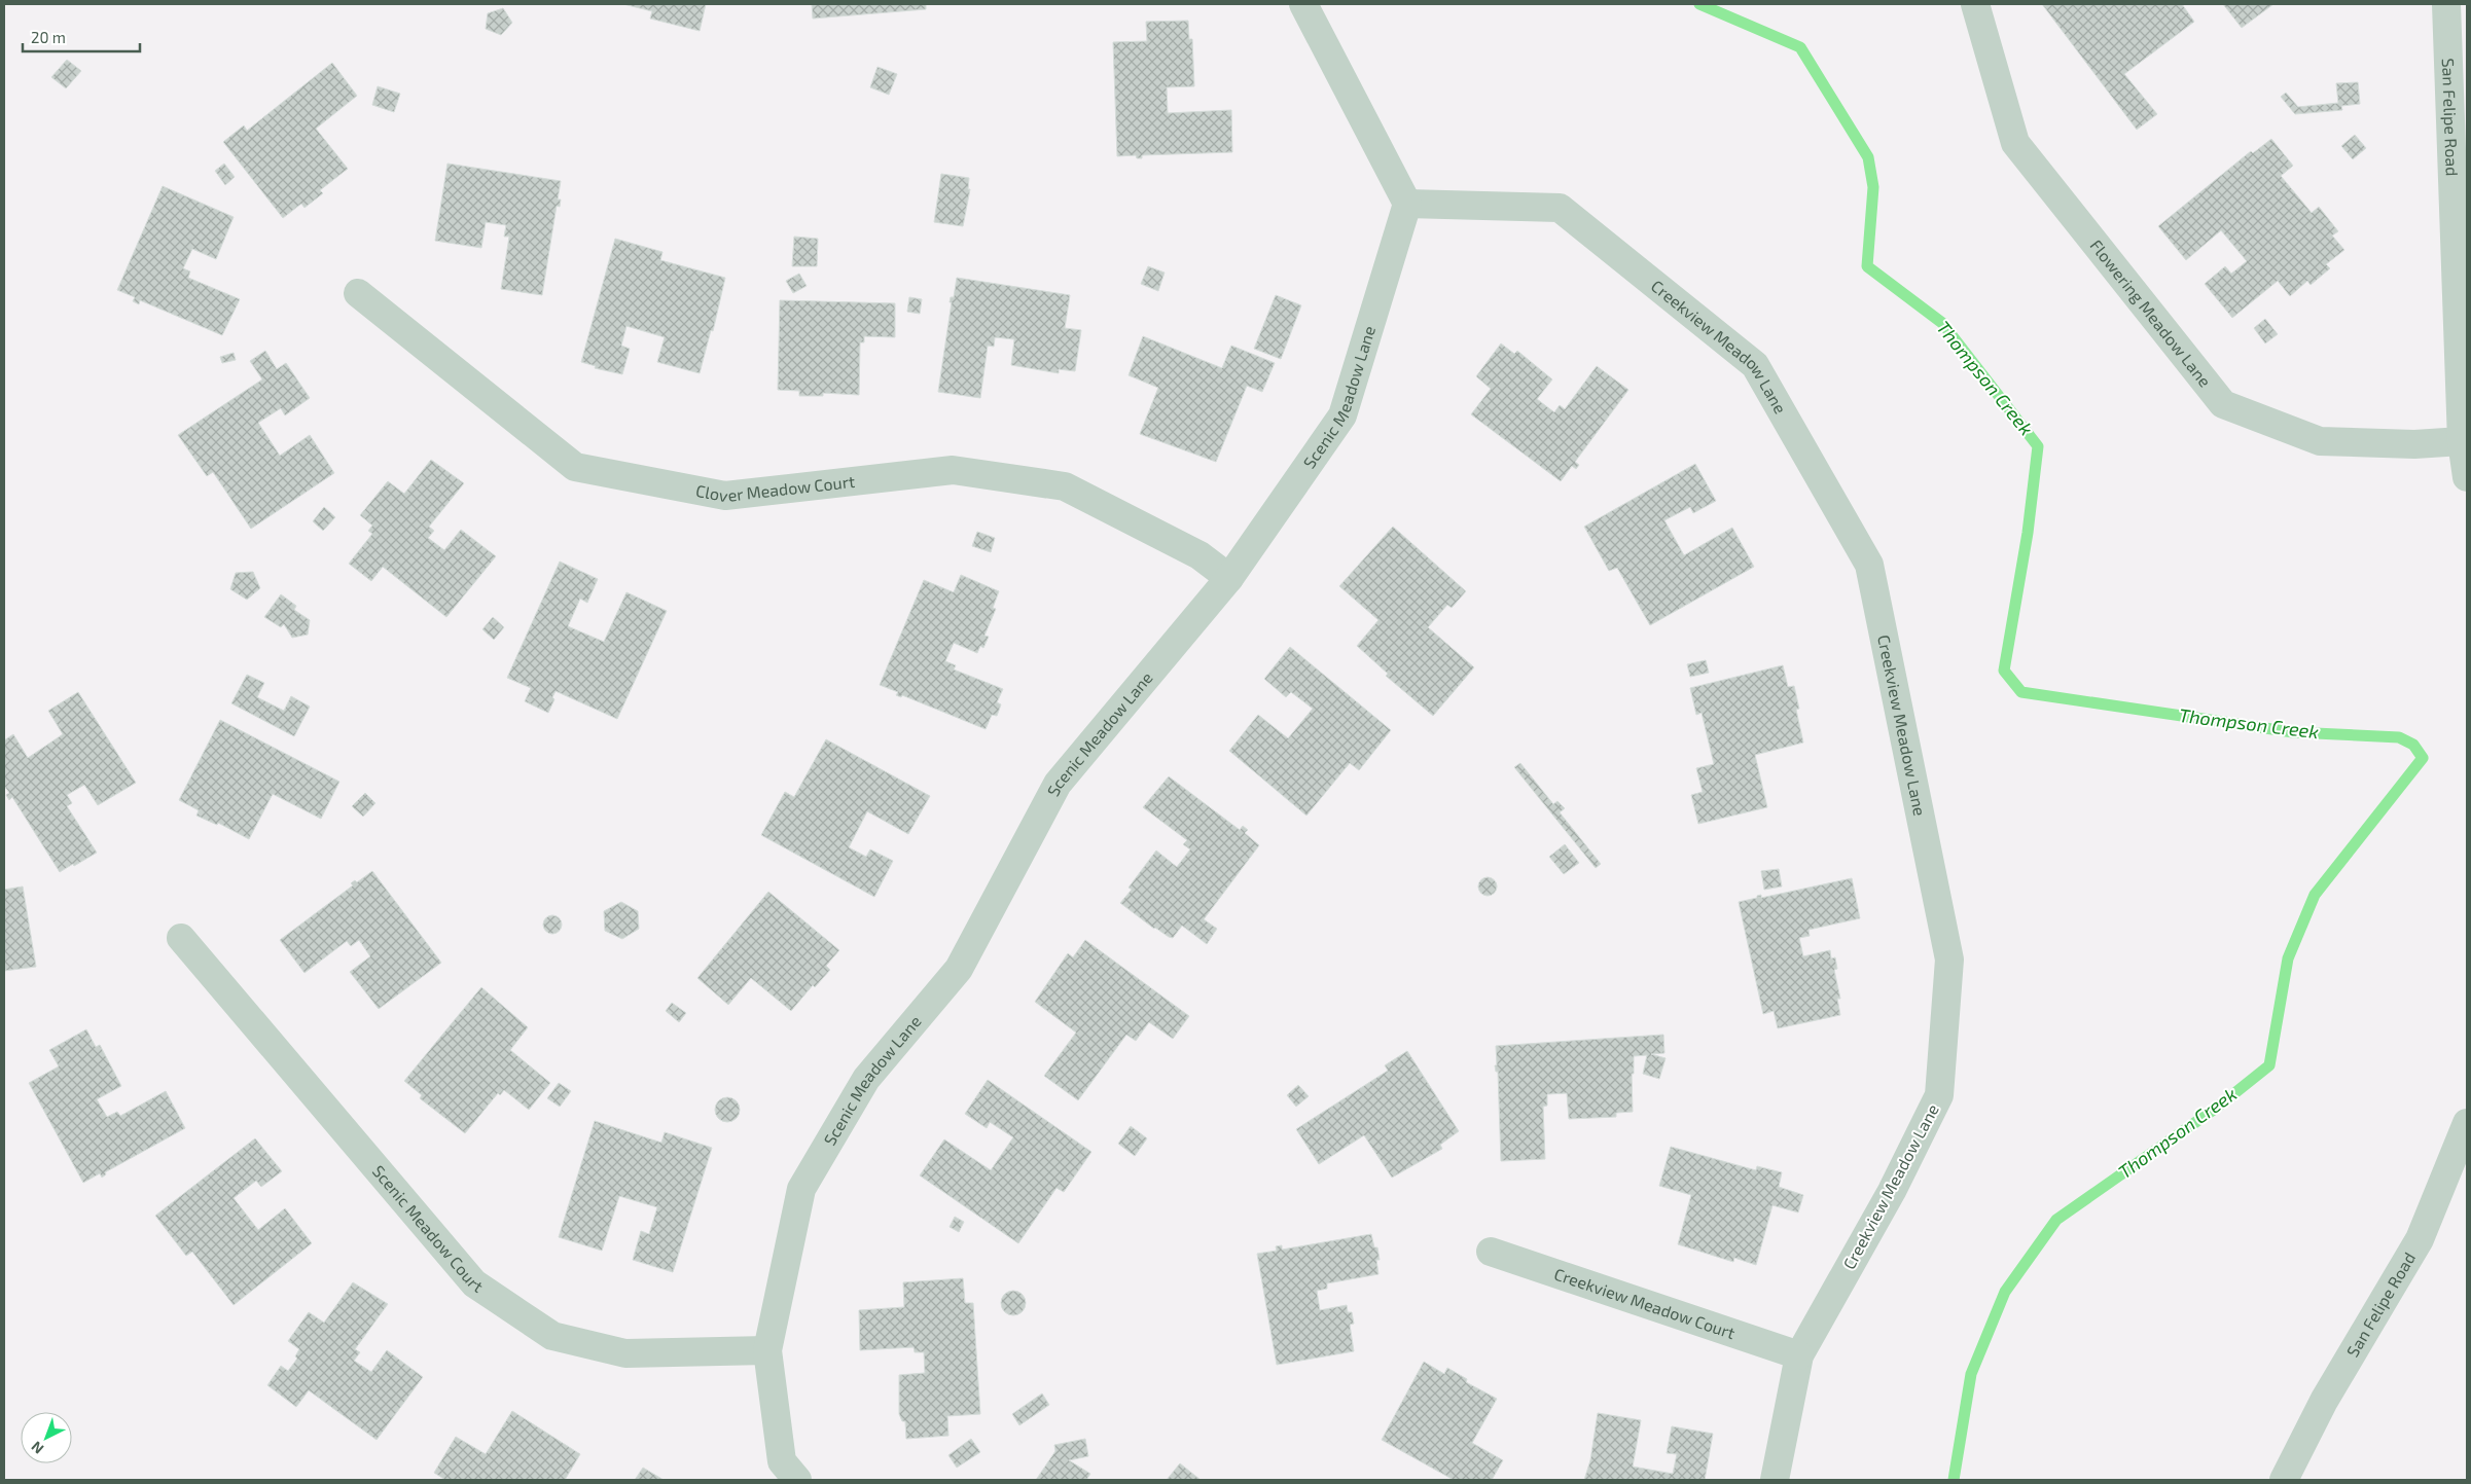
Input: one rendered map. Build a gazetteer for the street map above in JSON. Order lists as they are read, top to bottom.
{
  "streets": {
    "street": [
      "San Felipe Road",
      "Flowering Meadow Lane",
      "Creekview Meadow Lane",
      "Scenic Meadow Lane",
      "Clover Meadow Court",
      "Scenic Meadow Court",
      "Creekview Meadow Court"
    ]
  },
  "crossings": [
    ["San Felipe Road", "Flowering Meadow Lane"],
    ["Creekview Meadow Lane", "Scenic Meadow Lane"],
    ["Creekview Meadow Lane", "Creekview Meadow Court"],
    ["Scenic Meadow Lane", "Clover Meadow Court"],
    ["Scenic Meadow Lane", "Scenic Meadow Court"]
  ],
  "water": ["Thompson Creek"],
  "scale_bar": "20 m",
  "north": "bottom left"
}
